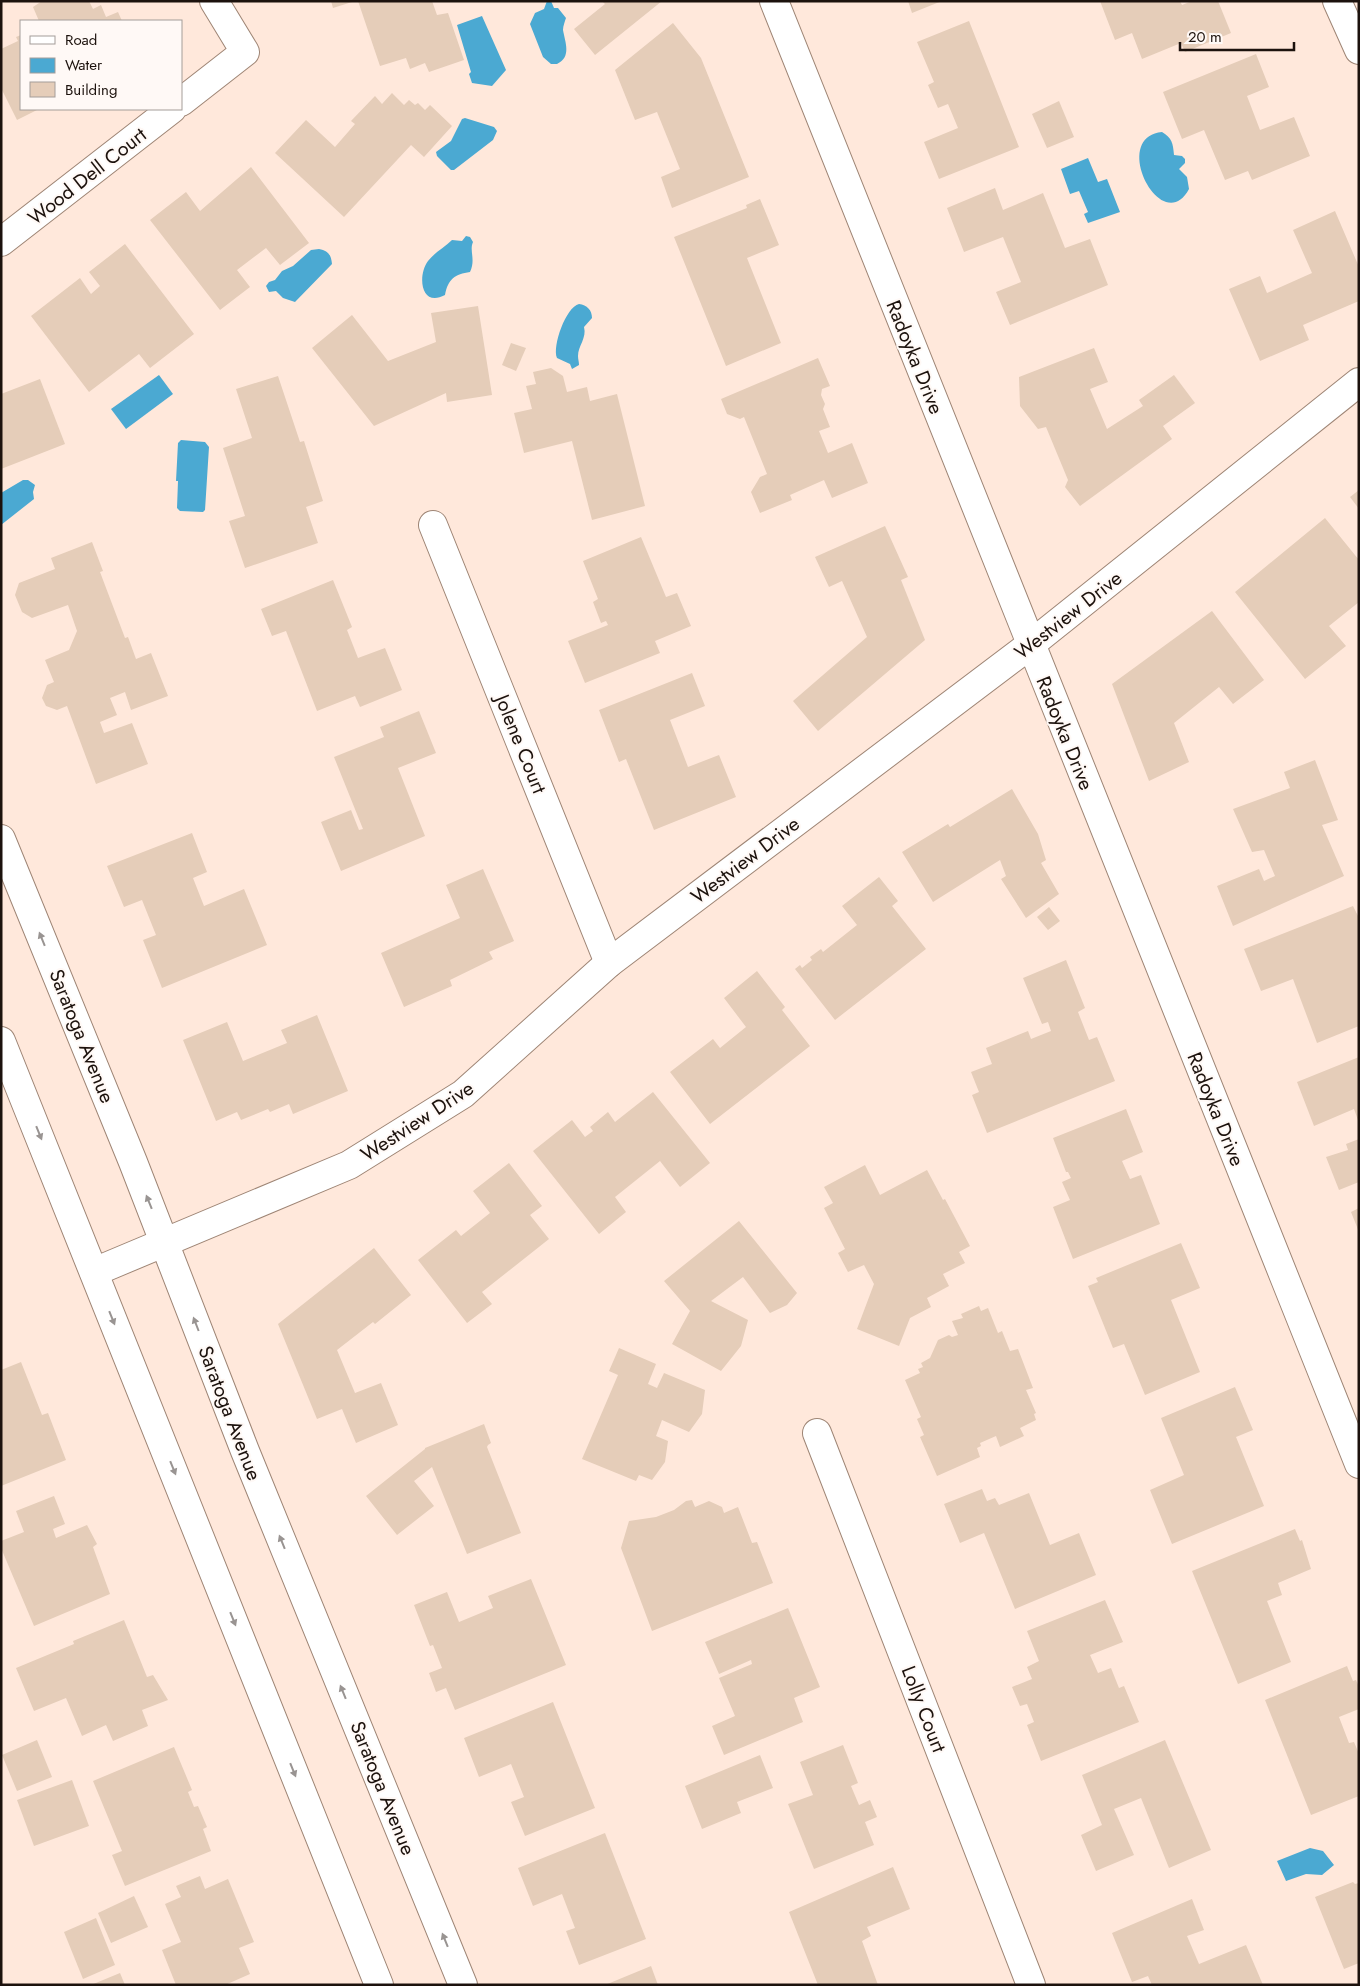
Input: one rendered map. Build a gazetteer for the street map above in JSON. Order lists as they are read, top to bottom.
{
  "streets": {
    "main road": [
      "Wood Dell Court",
      "Radoyka Drive",
      "Westview Drive",
      "Jolene Court",
      "Saratoga Avenue",
      "Lolly Court"
    ]
  },
  "crossings": [
    ["Radoyka Drive", "Westview Drive"],
    ["Westview Drive", "Jolene Court"],
    ["Westview Drive", "Saratoga Avenue"]
  ],
  "legend": ["Road", "Water", "Building"],
  "scale_bar": "20 m"
}
